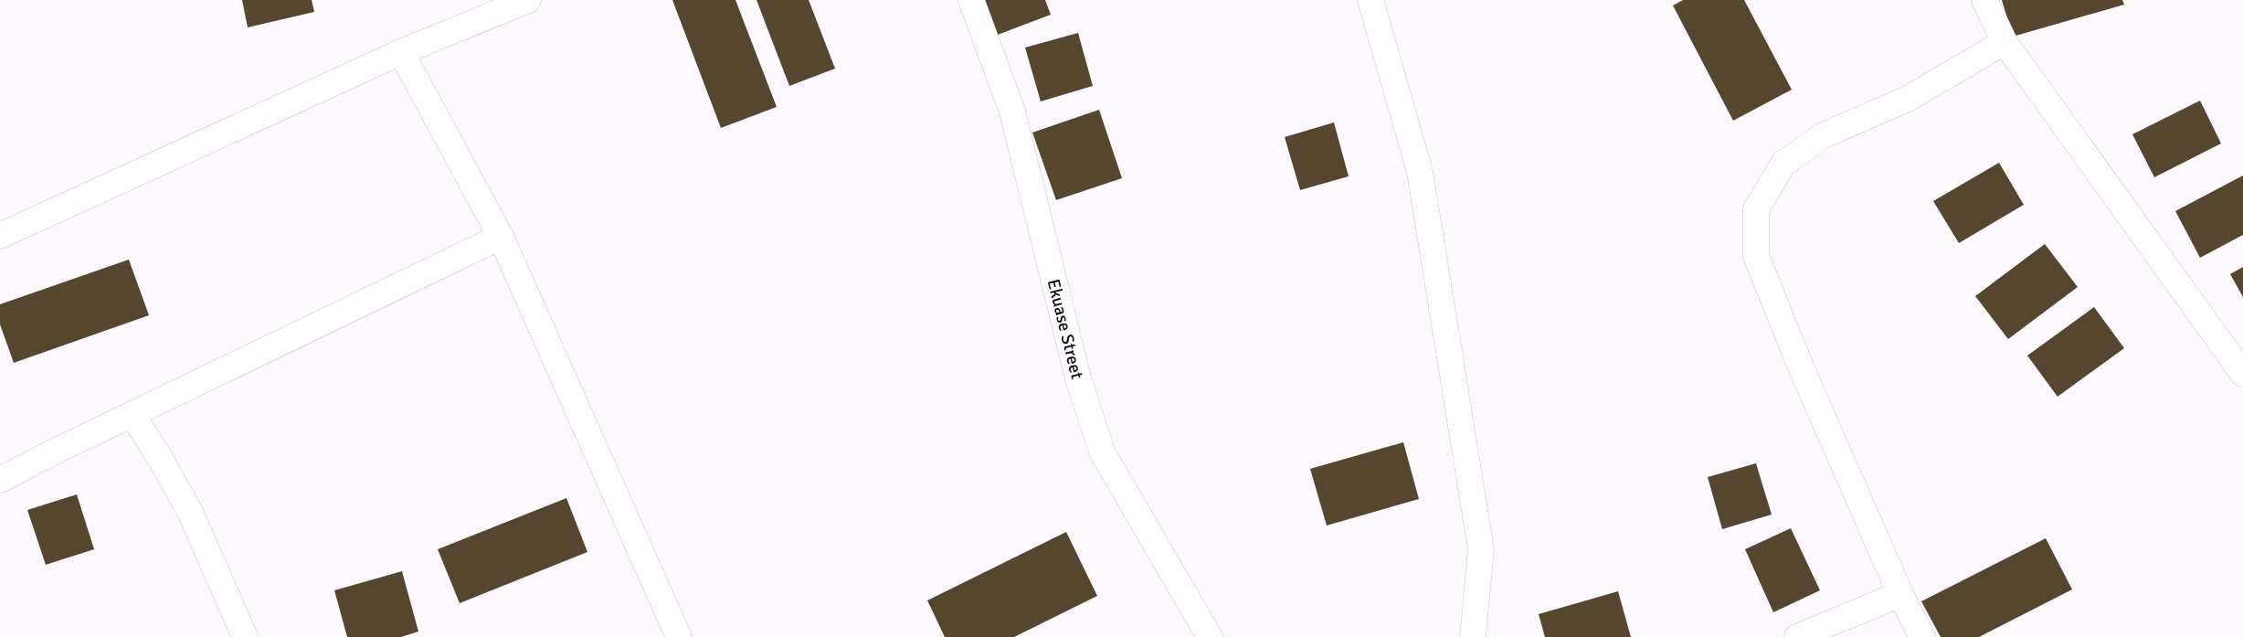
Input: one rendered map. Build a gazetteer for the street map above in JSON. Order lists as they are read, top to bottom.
{
  "streets": {
    "street": ["Ekuase Street"]
  }
}
